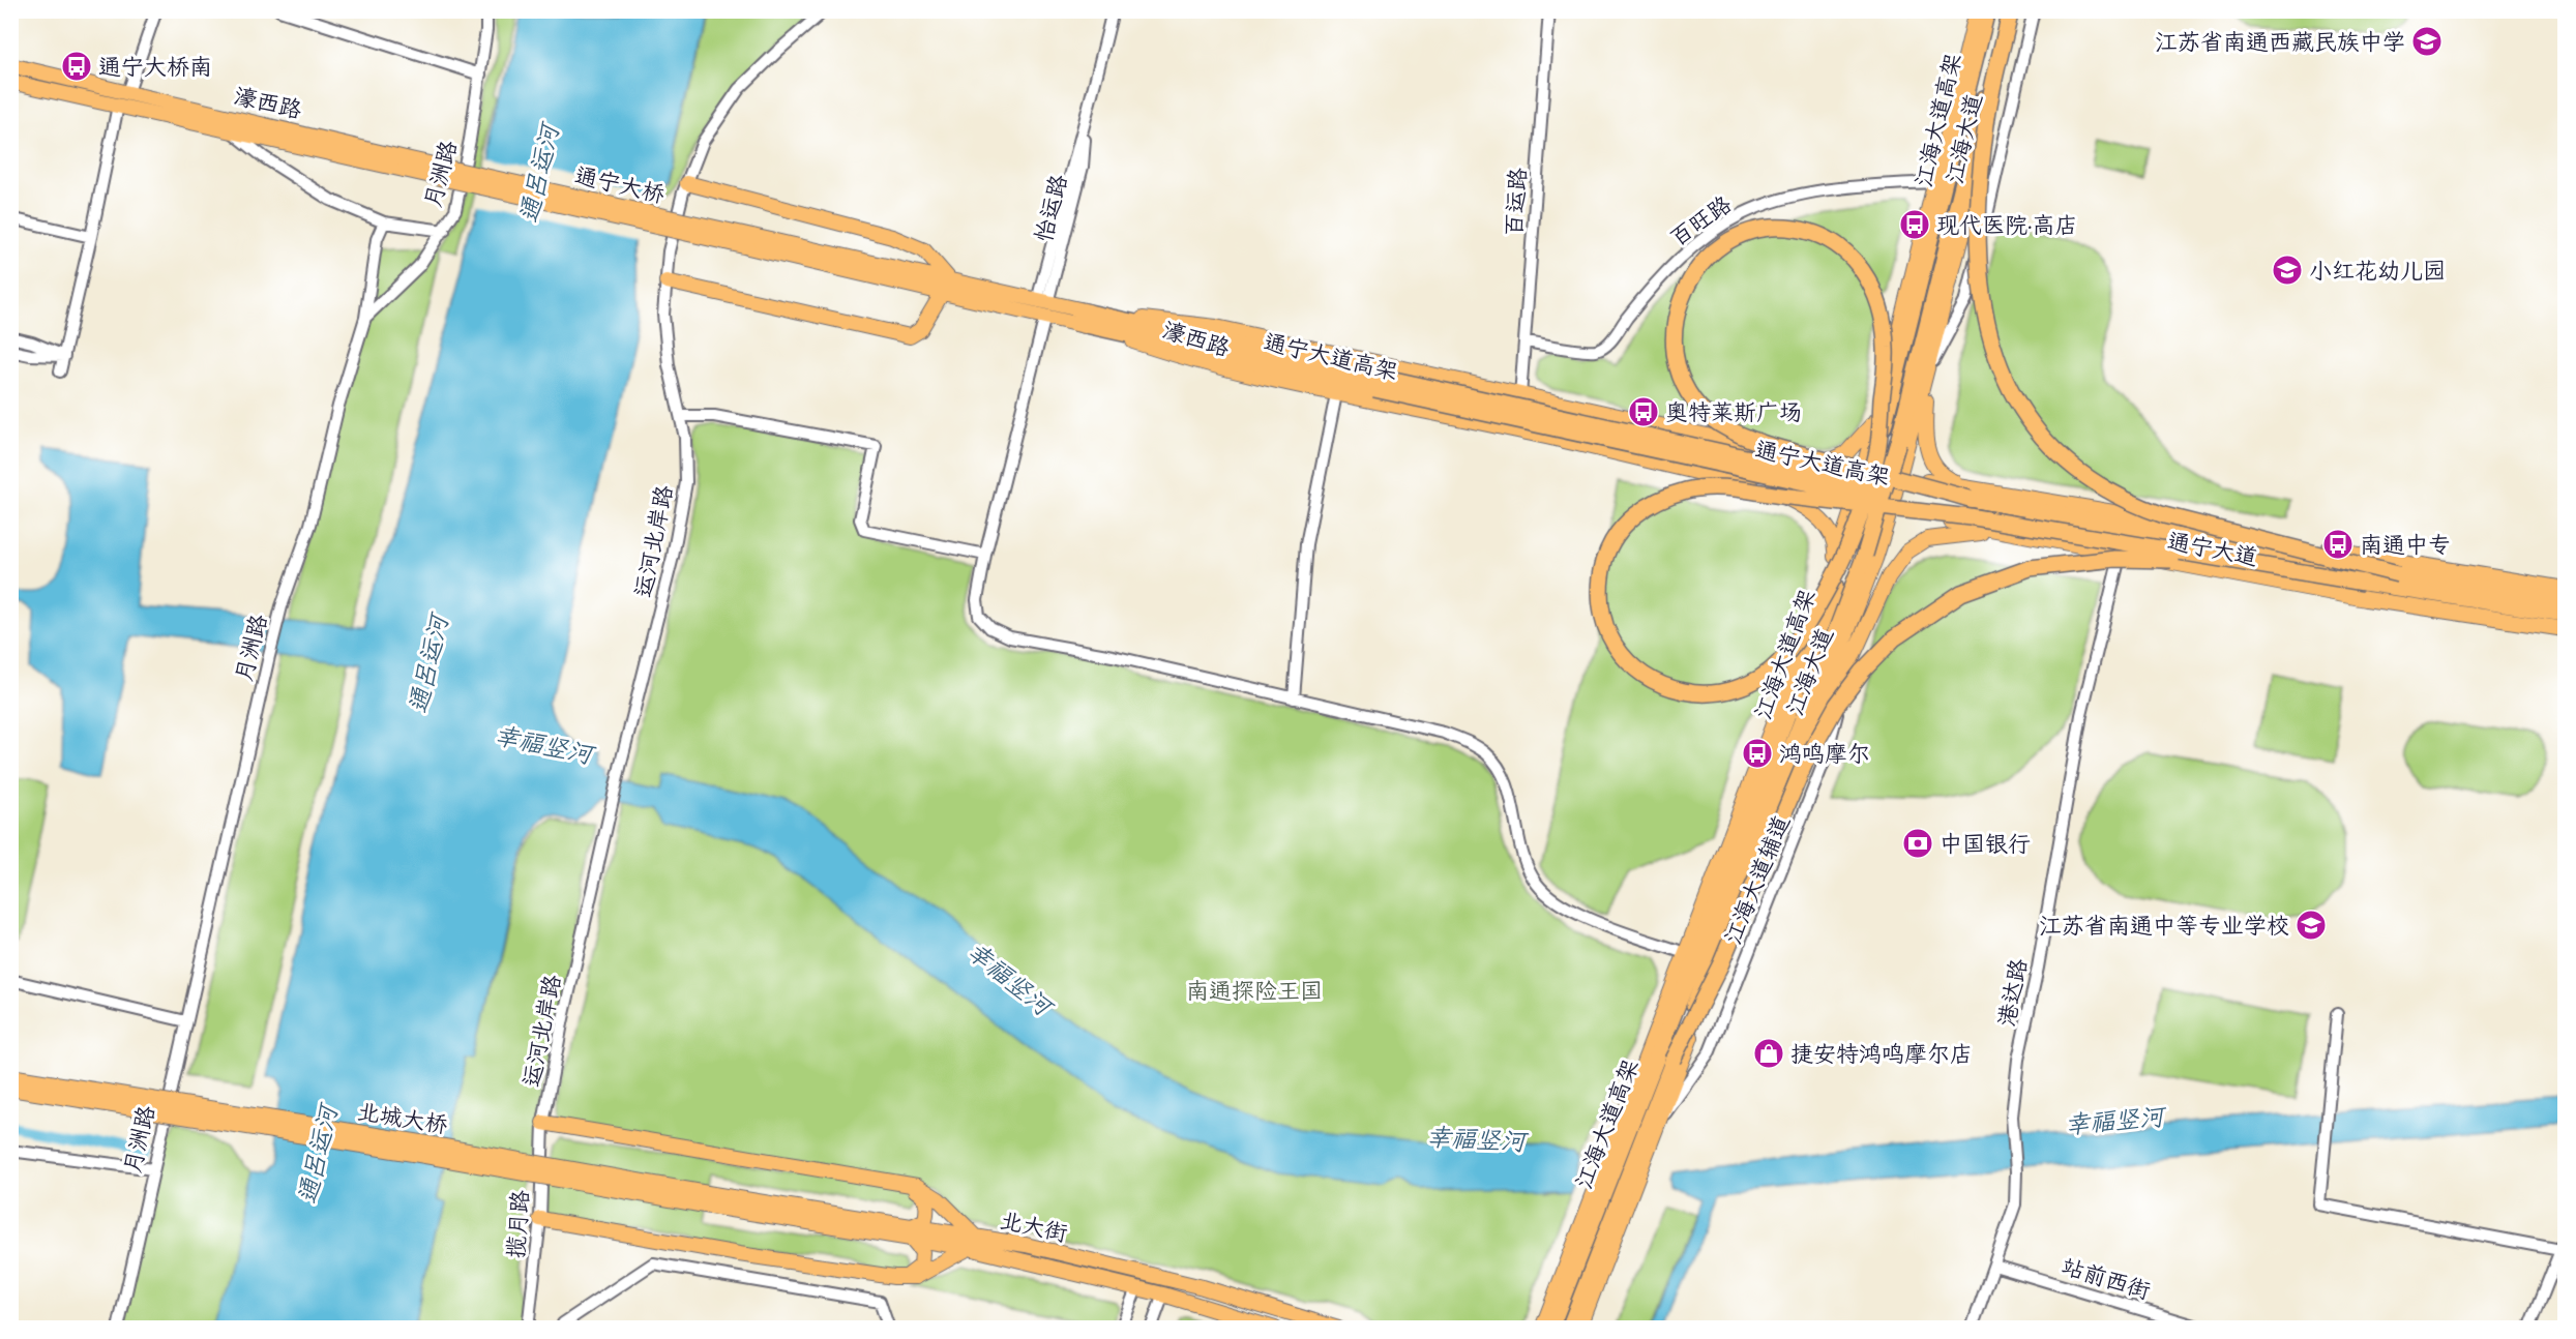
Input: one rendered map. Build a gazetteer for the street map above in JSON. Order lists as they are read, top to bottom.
{
  "streets": {
    "highway": ["江海大道高架", "通宁大道高架"],
    "main road": [
      "濠西路",
      "江海大道",
      "通宁大桥",
      "通宁大道",
      "北城大桥",
      "北大街"
    ],
    "street": [
      "月洲路",
      "百运路",
      "怡运路",
      "百旺路",
      "运河北岸路",
      "江海大道辅道",
      "港达路",
      "揽月路",
      "站前西街"
    ]
  },
  "crossings": [
    ["濠西路", "江海大道"],
    ["濠西路", "通宁大桥"],
    ["濠西路", "百运路"],
    ["濠西路", "怡运路"],
    ["濠西路", "通宁大道高架"],
    ["濠西路", "通宁大道"],
    ["江海大道", "百旺路"],
    ["江海大道", "通宁大道"],
    ["江海大道", "江海大道辅道"],
    ["百运路", "百旺路"],
    ["通宁大道高架", "通宁大道"],
    ["运河北岸路", "揽月路"],
    ["通宁大道", "港达路"],
    ["港达路", "站前西街"],
    ["北城大桥", "北大街"]
  ],
  "water": ["通吕运河", "幸福竖河"],
  "parks": ["南通探险王国"],
  "places": {
    "school or university": ["江苏省南通西藏民族中学", "小红花幼儿园", "江苏省南通中等专业学校"],
    "bus stop": [
      "通宁大桥南",
      "现代医院·高店",
      "奥特莱斯广场",
      "南通中专",
      "鸿鸣摩尔"
    ],
    "bank": ["中国银行"],
    "shop": ["捷安特鸿鸣摩尔店"]
  }
}
